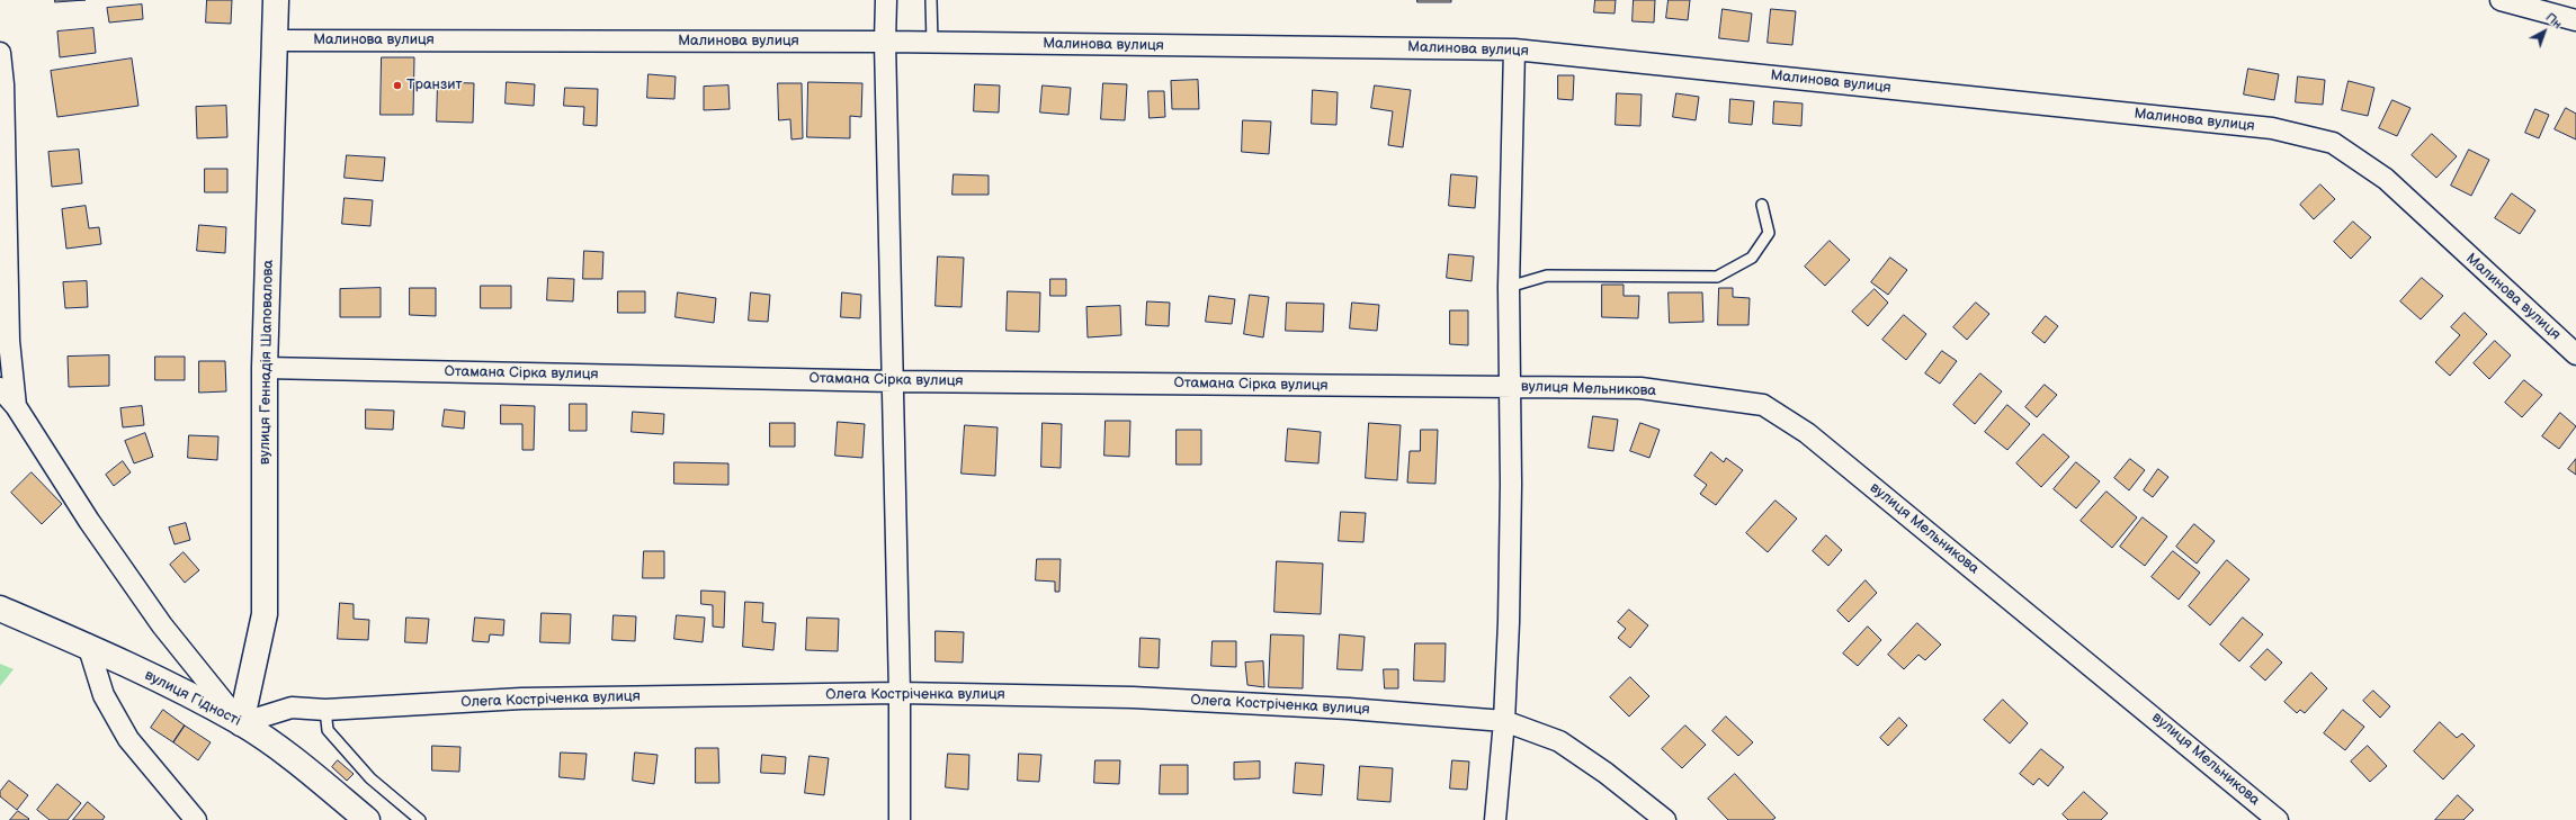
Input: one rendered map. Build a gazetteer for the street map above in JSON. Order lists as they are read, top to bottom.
{
  "streets": {
    "street": [
      "Малинова вулиця",
      "вулиця Геннадія Шаповалова",
      "Отамана Сірка вулиця",
      "вулиця Мельникова",
      "Олега Костріченка вулиця",
      "вулиця Гідності"
    ]
  },
  "crossings": [
    ["Малинова вулиця", "вулиця Геннадія Шаповалова"],
    ["вулиця Геннадія Шаповалова", "Отамана Сірка вулиця"],
    ["вулиця Геннадія Шаповалова", "Олега Костріченка вулиця"],
    ["вулиця Геннадія Шаповалова", "вулиця Гідності"],
    ["Отамана Сірка вулиця", "вулиця Мельникова"],
    ["Олега Костріченка вулиця", "вулиця Гідності"]
  ],
  "places": ["Транзит"],
  "north": "top right"
}
